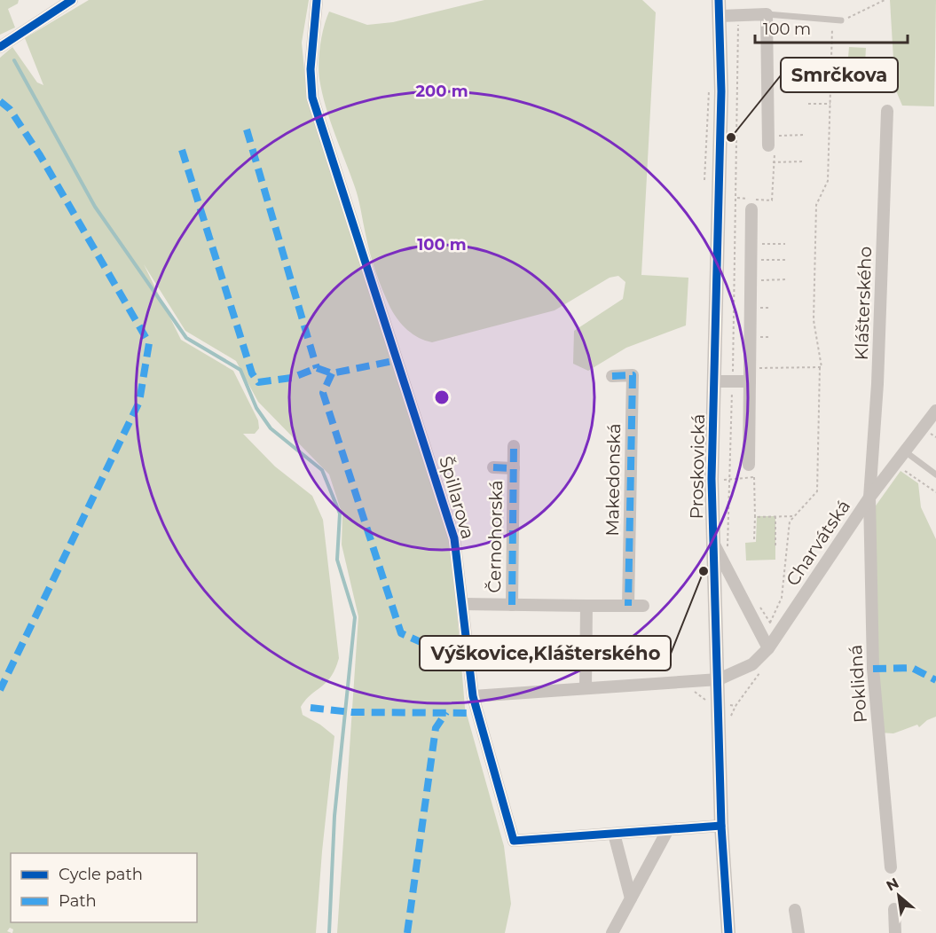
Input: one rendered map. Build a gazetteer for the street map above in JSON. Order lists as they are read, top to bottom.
{
  "streets": {
    "street": [
      "Klášterského",
      "Proskovická",
      "Makedonská",
      "Špillarova",
      "Černohorská",
      "Charvátská",
      "Poklidná"
    ]
  },
  "crossings": [
    ["Klášterského", "Charvátská"],
    ["Klášterského", "Poklidná"],
    ["Proskovická", "Špillarova"],
    ["Proskovická", "Charvátská"],
    ["Charvátská", "Poklidná"]
  ],
  "places": ["Smrčkova", "Výškovice,Klášterského"],
  "legend": ["Cycle path", "Path"],
  "scale_bar": "100 m",
  "north": "top left",
  "rings": ["200 m", "100 m"]
}
